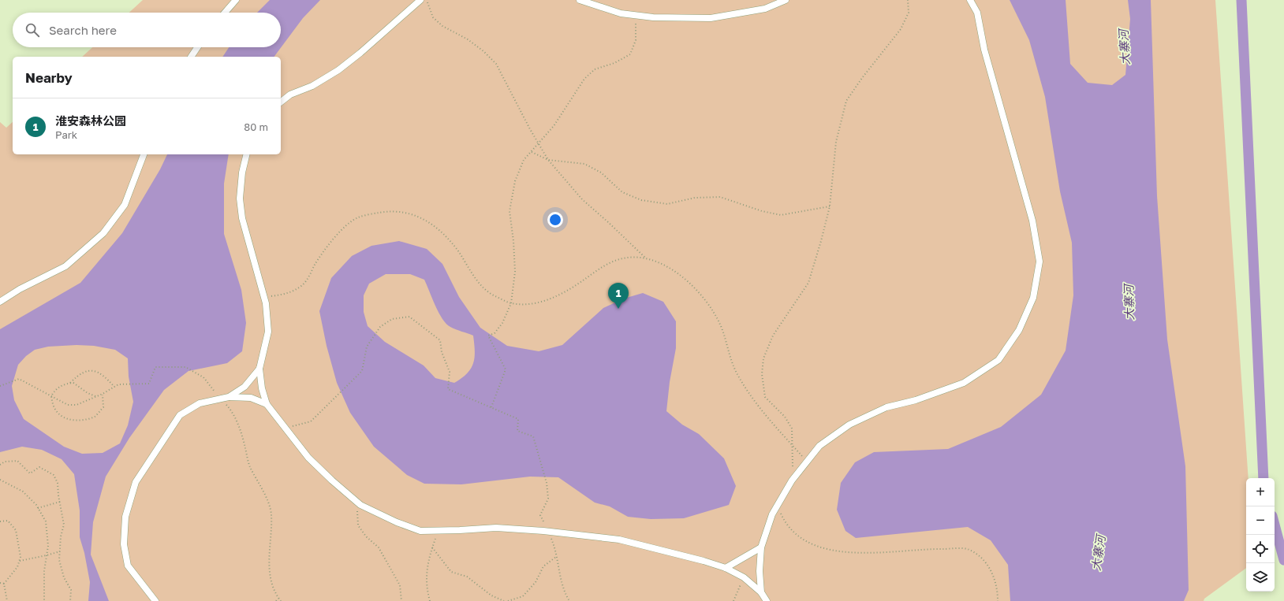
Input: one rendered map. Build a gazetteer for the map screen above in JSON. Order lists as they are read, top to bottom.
{
  "water": ["大寨河"],
  "page": {
    "search": "Search here",
    "heading": "Nearby",
    "list": [
      {
        "mark": "1",
        "name": "淮安森林公园",
        "note": "Park",
        "value": "80 m"
      }
    ],
    "pins": "1",
    "map_buttons": ["+", "−"]
  }
}
